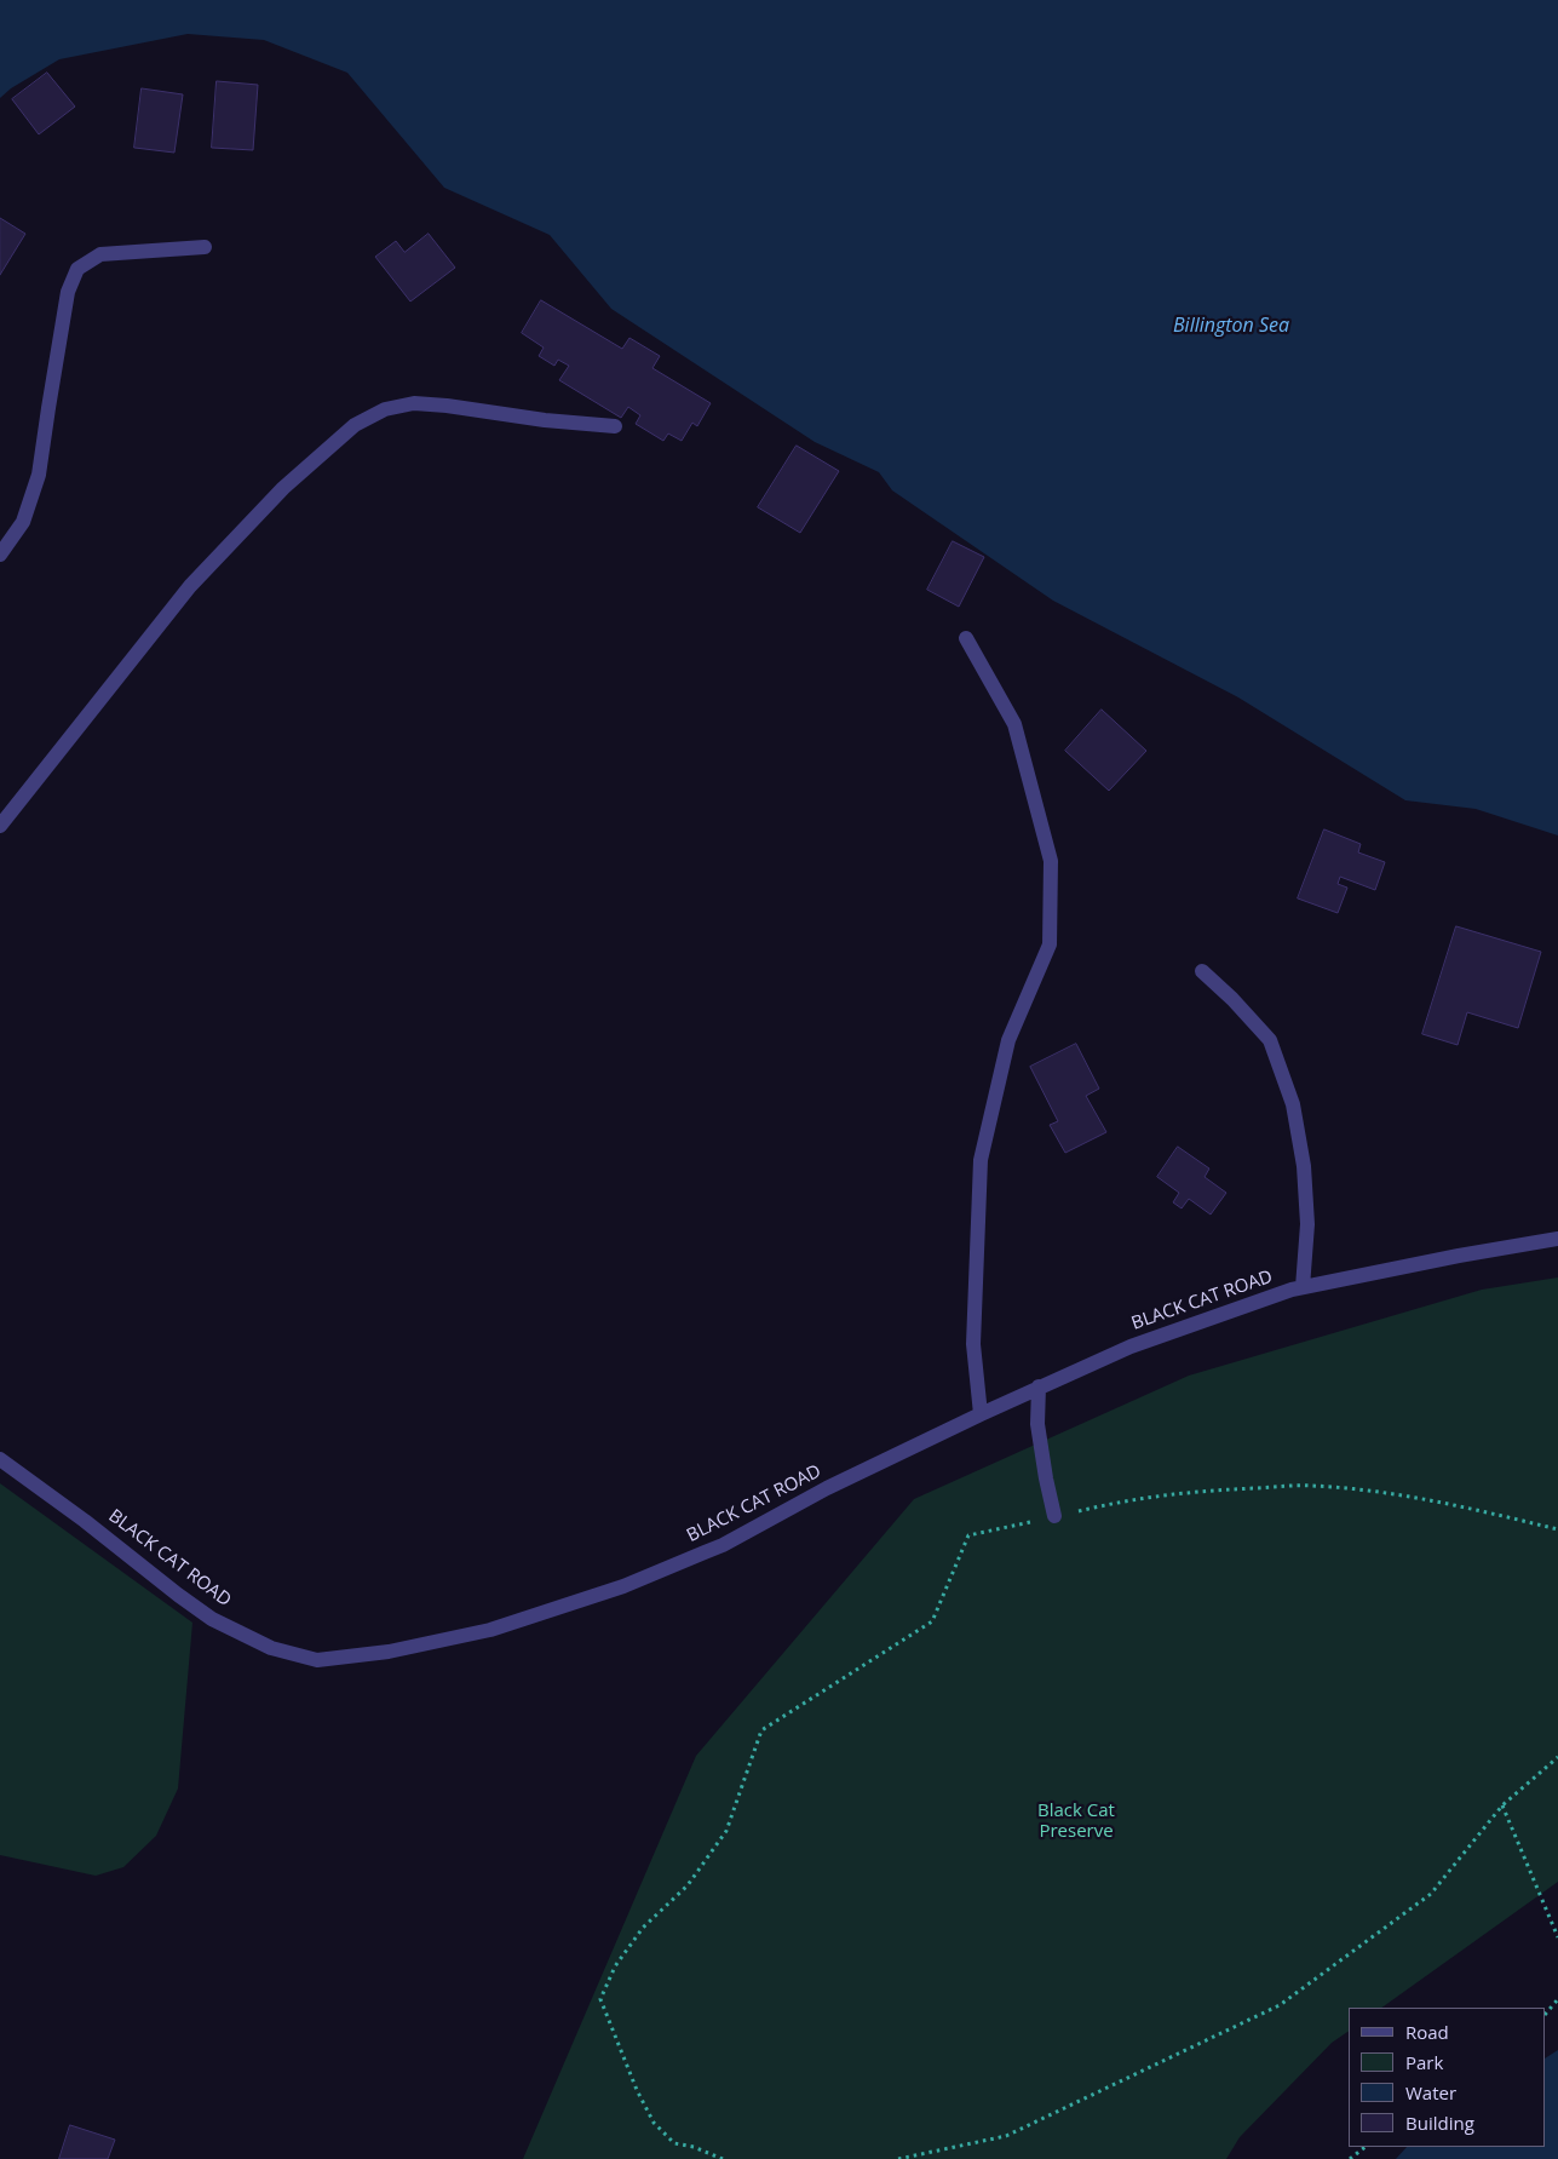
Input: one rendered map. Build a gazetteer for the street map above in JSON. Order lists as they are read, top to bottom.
{
  "streets": {
    "street": ["BLACK CAT ROAD"]
  },
  "water": ["Billington Sea"],
  "parks": ["Black Cat Preserve"],
  "legend": [
    "Road",
    "Park",
    "Water",
    "Building"
  ]
}
